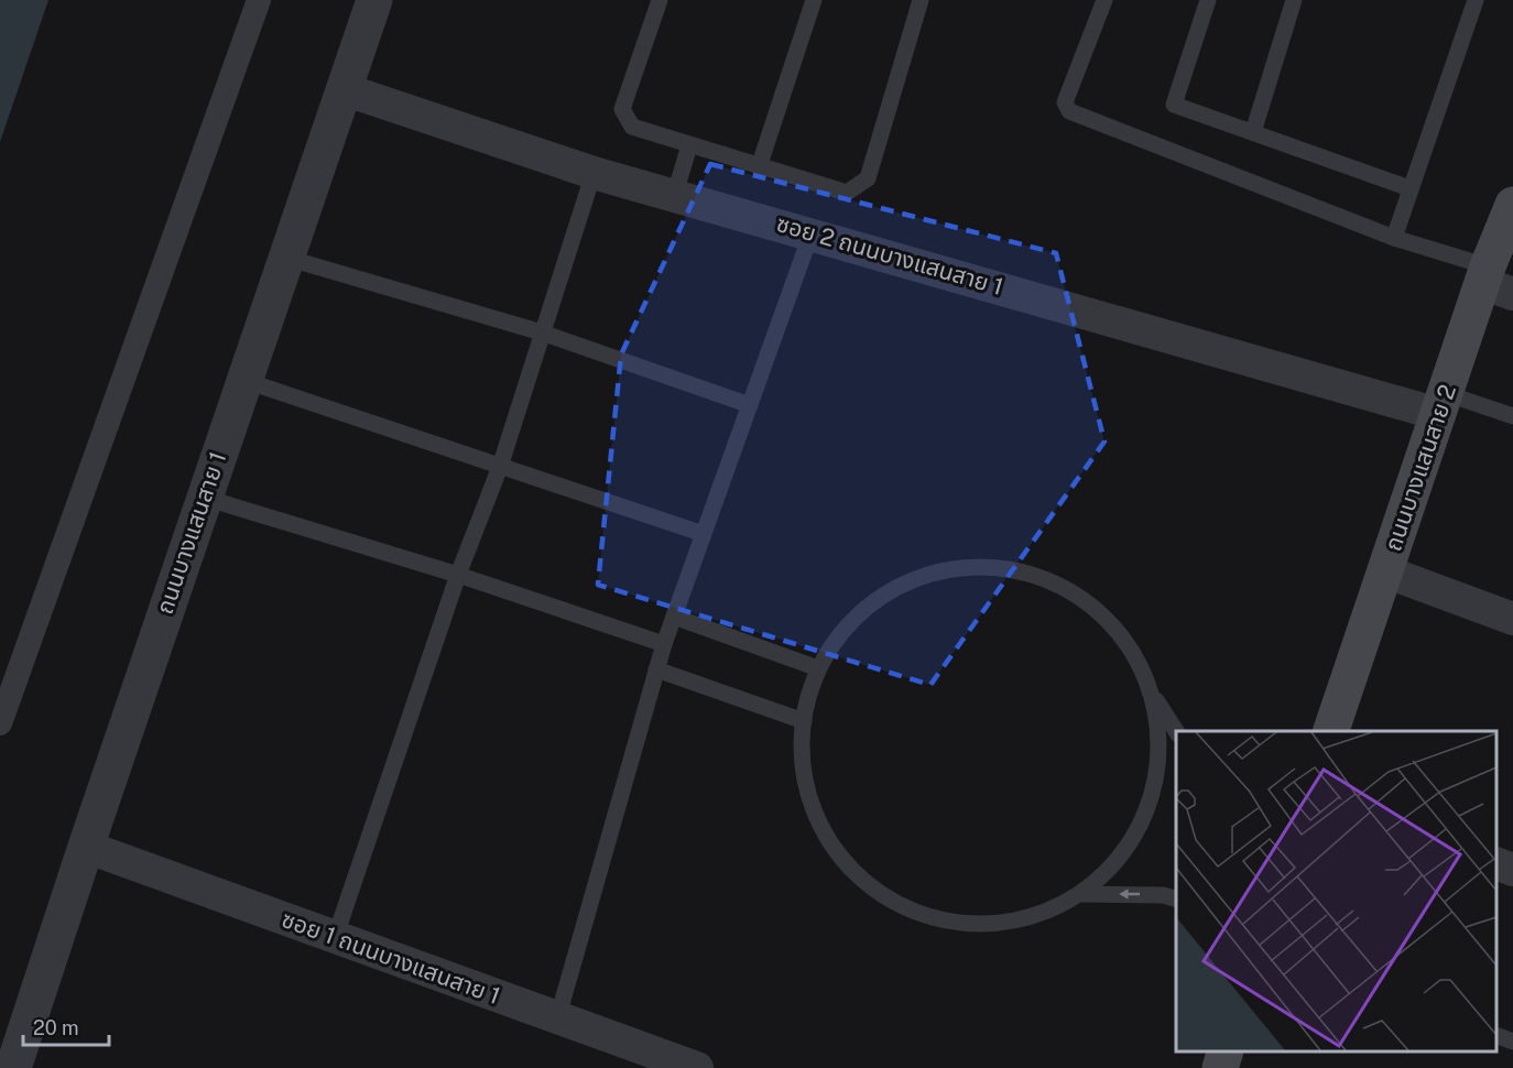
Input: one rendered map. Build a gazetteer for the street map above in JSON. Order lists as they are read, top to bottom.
{
  "streets": {
    "main road": ["ถนนบางแสนสาย 2"],
    "street": ["ซอย 2 ถนนบางแสนสาย 1", "ถนนบางแสนสาย 1", "ซอย 1 ถนนบางแสนสาย 1"]
  },
  "crossings": [
    ["ซอย 2 ถนนบางแสนสาย 1", "ถนนบางแสนสาย 2"],
    ["ซอย 2 ถนนบางแสนสาย 1", "ถนนบางแสนสาย 1"],
    ["ถนนบางแสนสาย 1", "ซอย 1 ถนนบางแสนสาย 1"]
  ],
  "scale_bar": "20 m"
}
